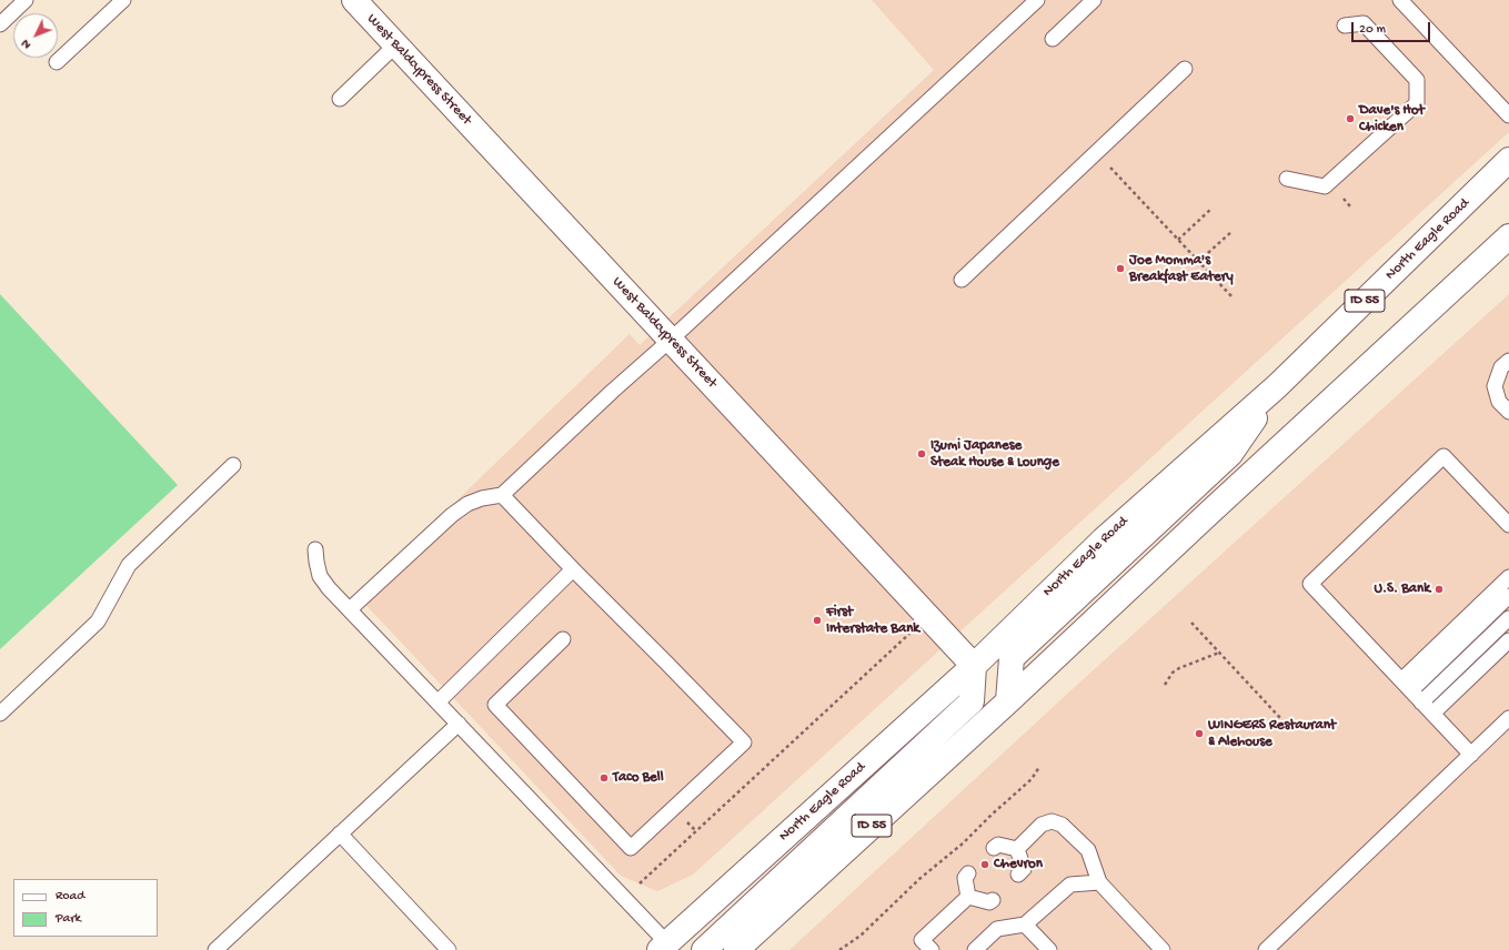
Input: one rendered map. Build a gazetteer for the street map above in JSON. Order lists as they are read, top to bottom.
{
  "streets": {
    "main road": ["West Baldcypress Street", "North Eagle Road", "ID 55"]
  },
  "crossings": [
    ["West Baldcypress Street", "North Eagle Road"]
  ],
  "places": [
    "Dave's Hot Chicken",
    "Joe Momma's Breakfast Eatery",
    "Izumi Japanese Steak House & Lounge",
    "U.S. Bank",
    "First Interstate Bank",
    "WINGERS Restaurant & Alehouse",
    "Taco Bell",
    "Chevron"
  ],
  "legend": ["Road", "Park"],
  "scale_bar": "20 m",
  "north": "bottom left"
}
